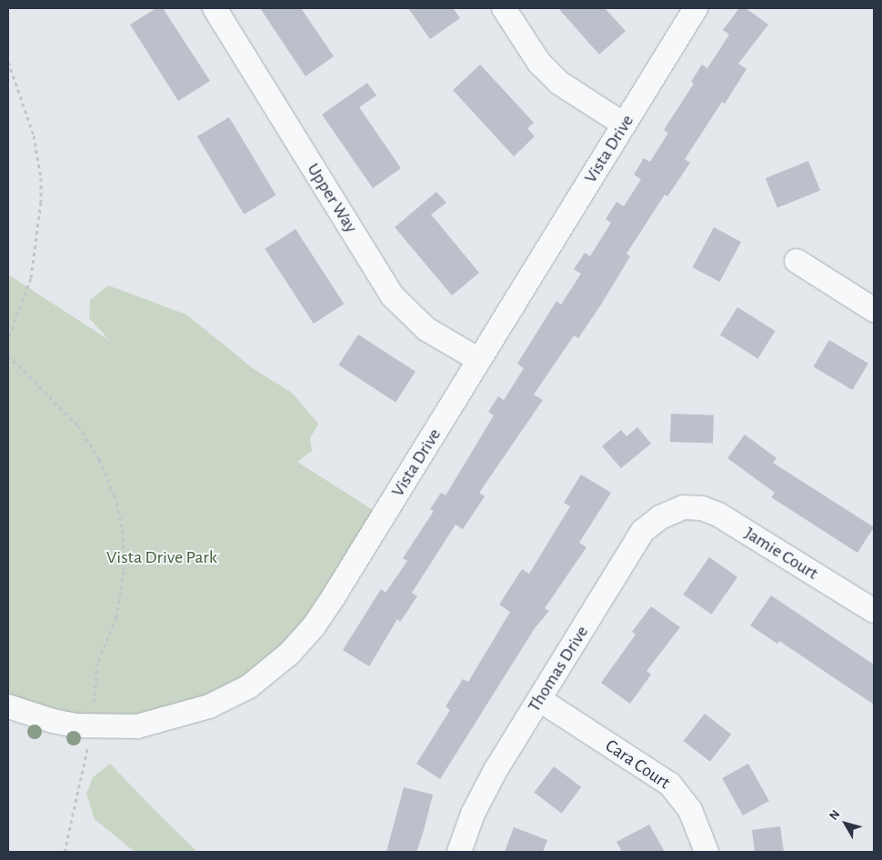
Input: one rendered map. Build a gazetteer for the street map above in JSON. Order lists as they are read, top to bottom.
{
  "streets": {
    "street": [
      "Vista Drive",
      "Upper Way",
      "Jamie Court",
      "Thomas Drive",
      "Cara Court"
    ]
  },
  "crossings": [
    ["Vista Drive", "Upper Way"],
    ["Jamie Court", "Thomas Drive"],
    ["Thomas Drive", "Cara Court"]
  ],
  "parks": ["Vista Drive Park"],
  "north": "top left"
}
